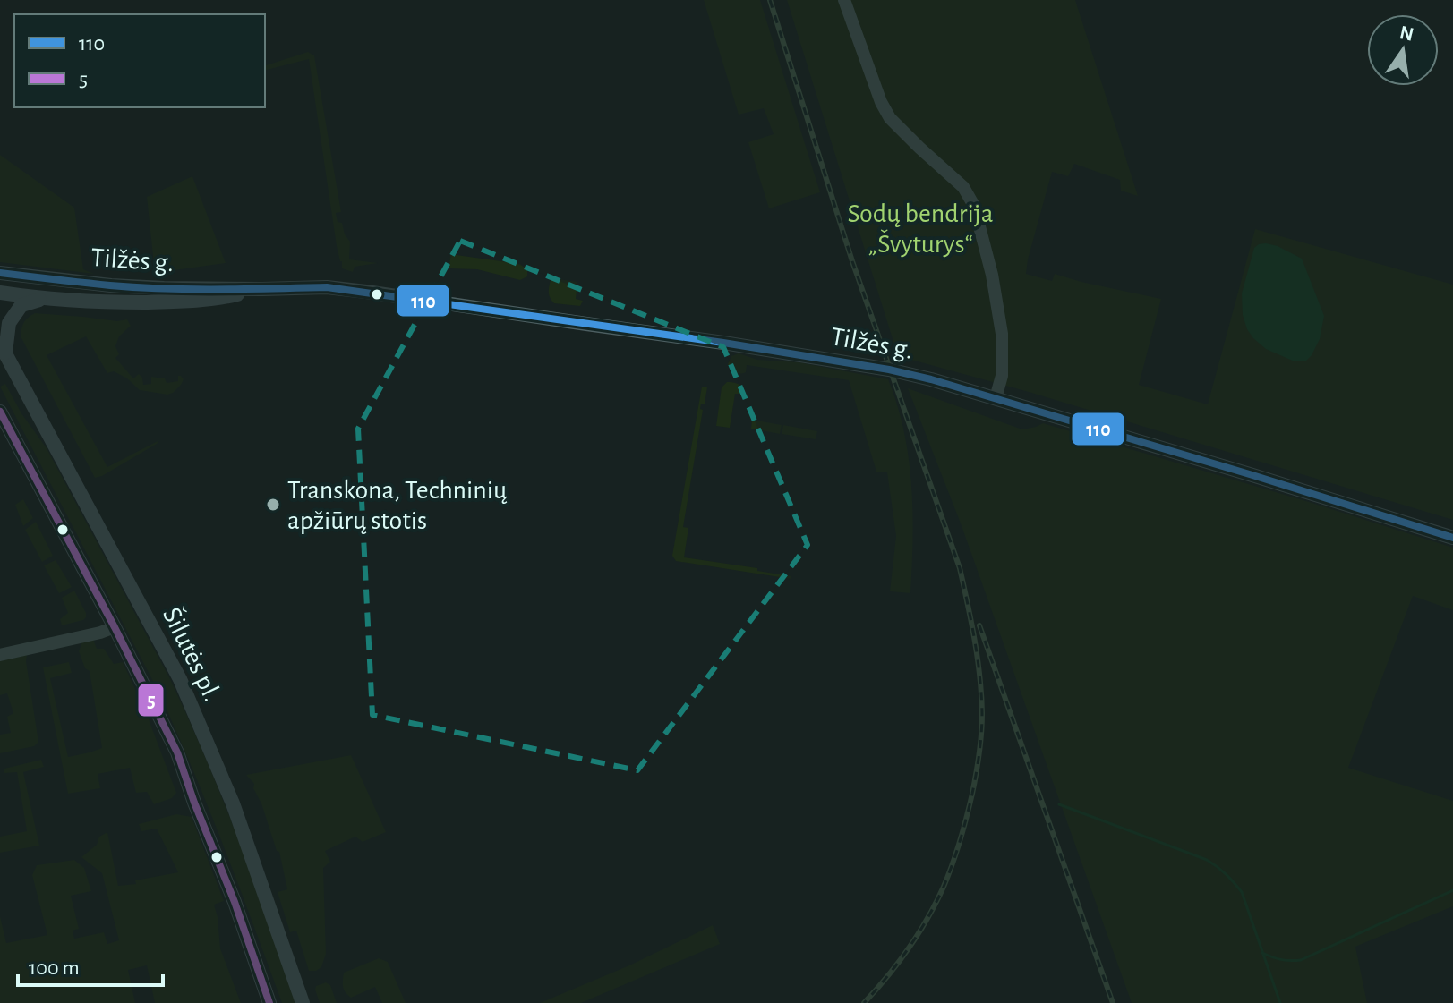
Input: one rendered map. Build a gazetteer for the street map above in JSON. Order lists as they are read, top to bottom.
{
  "streets": {
    "main road": ["Tilžės g.", "Šilutės pl."]
  },
  "parks": ["Sodų bendrija „Švyturys“"],
  "places": ["Transkona, Techninių apžiūrų stotis"],
  "lines": ["transit line 110", "transit line 5"],
  "legend": ["110", "5"],
  "scale_bar": "100 m",
  "north": "top"
}
